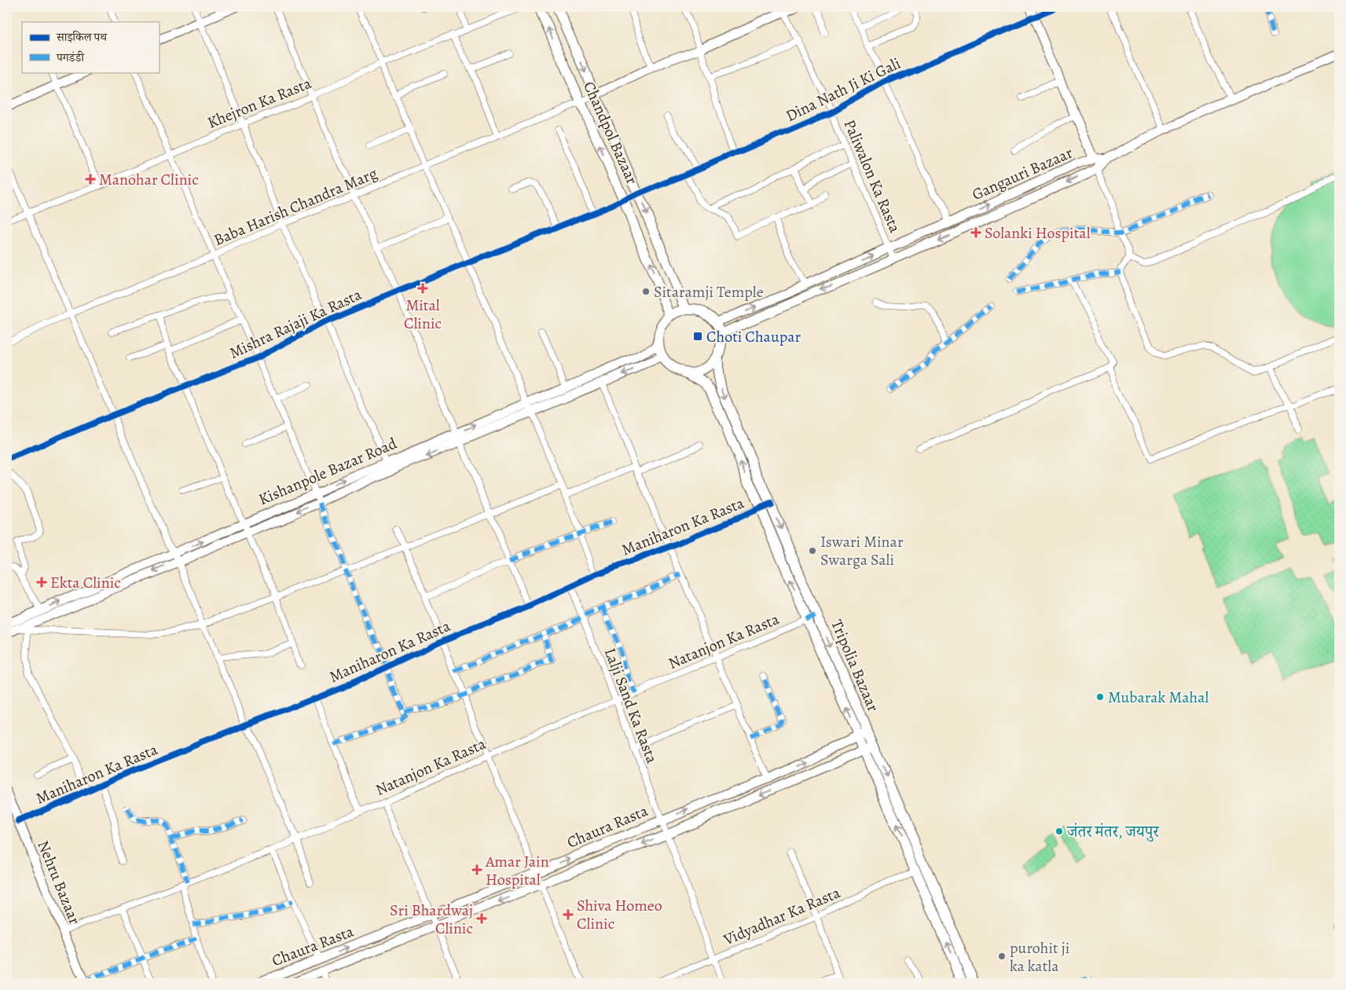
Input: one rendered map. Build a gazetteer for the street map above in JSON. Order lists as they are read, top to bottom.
{
  "streets": {
    "main road": ["Chandpol Bazaar", "Tripolia Bazaar"],
    "street": [
      "Dina Nath Ji Ki Gali",
      "Khejron Ka Rasta",
      "Gangauri Bazaar",
      "Paliwalon Ka Rasta",
      "Baba Harish Chandra Marg",
      "Mishra Rajaji Ka Rasta",
      "Kishanpole Bazar Road",
      "Maniharon Ka Rasta",
      "Natanjon Ka Rasta",
      "Lalji Sand Ka Rasta",
      "Chaura Rasta",
      "Nehru Bazaar",
      "Vidyadhar Ka Rasta"
    ]
  },
  "crossings": [
    ["Dina Nath Ji Ki Gali", "Chandpol Bazaar"],
    ["Dina Nath Ji Ki Gali", "Paliwalon Ka Rasta"],
    ["Dina Nath Ji Ki Gali", "Mishra Rajaji Ka Rasta"],
    ["Chandpol Bazaar", "Gangauri Bazaar"],
    ["Chandpol Bazaar", "Baba Harish Chandra Marg"],
    ["Chandpol Bazaar", "Mishra Rajaji Ka Rasta"],
    ["Chandpol Bazaar", "Kishanpole Bazar Road"],
    ["Chandpol Bazaar", "Tripolia Bazaar"],
    ["Gangauri Bazaar", "Paliwalon Ka Rasta"],
    ["Gangauri Bazaar", "Kishanpole Bazar Road"],
    ["Gangauri Bazaar", "Tripolia Bazaar"],
    ["Kishanpole Bazar Road", "Tripolia Bazaar"],
    ["Maniharon Ka Rasta", "Tripolia Bazaar"],
    ["Maniharon Ka Rasta", "Lalji Sand Ka Rasta"],
    ["Maniharon Ka Rasta", "Nehru Bazaar"],
    ["Natanjon Ka Rasta", "Tripolia Bazaar"],
    ["Natanjon Ka Rasta", "Lalji Sand Ka Rasta"],
    ["Natanjon Ka Rasta", "Nehru Bazaar"],
    ["Tripolia Bazaar", "Chaura Rasta"],
    ["Tripolia Bazaar", "Vidyadhar Ka Rasta"],
    ["Lalji Sand Ka Rasta", "Chaura Rasta"],
    ["Lalji Sand Ka Rasta", "Vidyadhar Ka Rasta"]
  ],
  "places": {
    "health": [
      "Manohar Clinic",
      "Solanki Hospital",
      "Mital Clinic",
      "Ekta Clinic",
      "Amar Jain Hospital",
      "Shiva Homeo Clinic",
      "Sri Bhardwaj Clinic"
    ],
    "other": [
      "Sitaramji Temple",
      "Iswari Minar Swarga Sali",
      "Mubarak Mahal",
      "जंतर मंतर, जयपुर",
      "purohit ji ka katla"
    ],
    "transit": ["Choti Chaupar"]
  },
  "legend": ["साइकिल पथ", "पगडंडी"]
}
